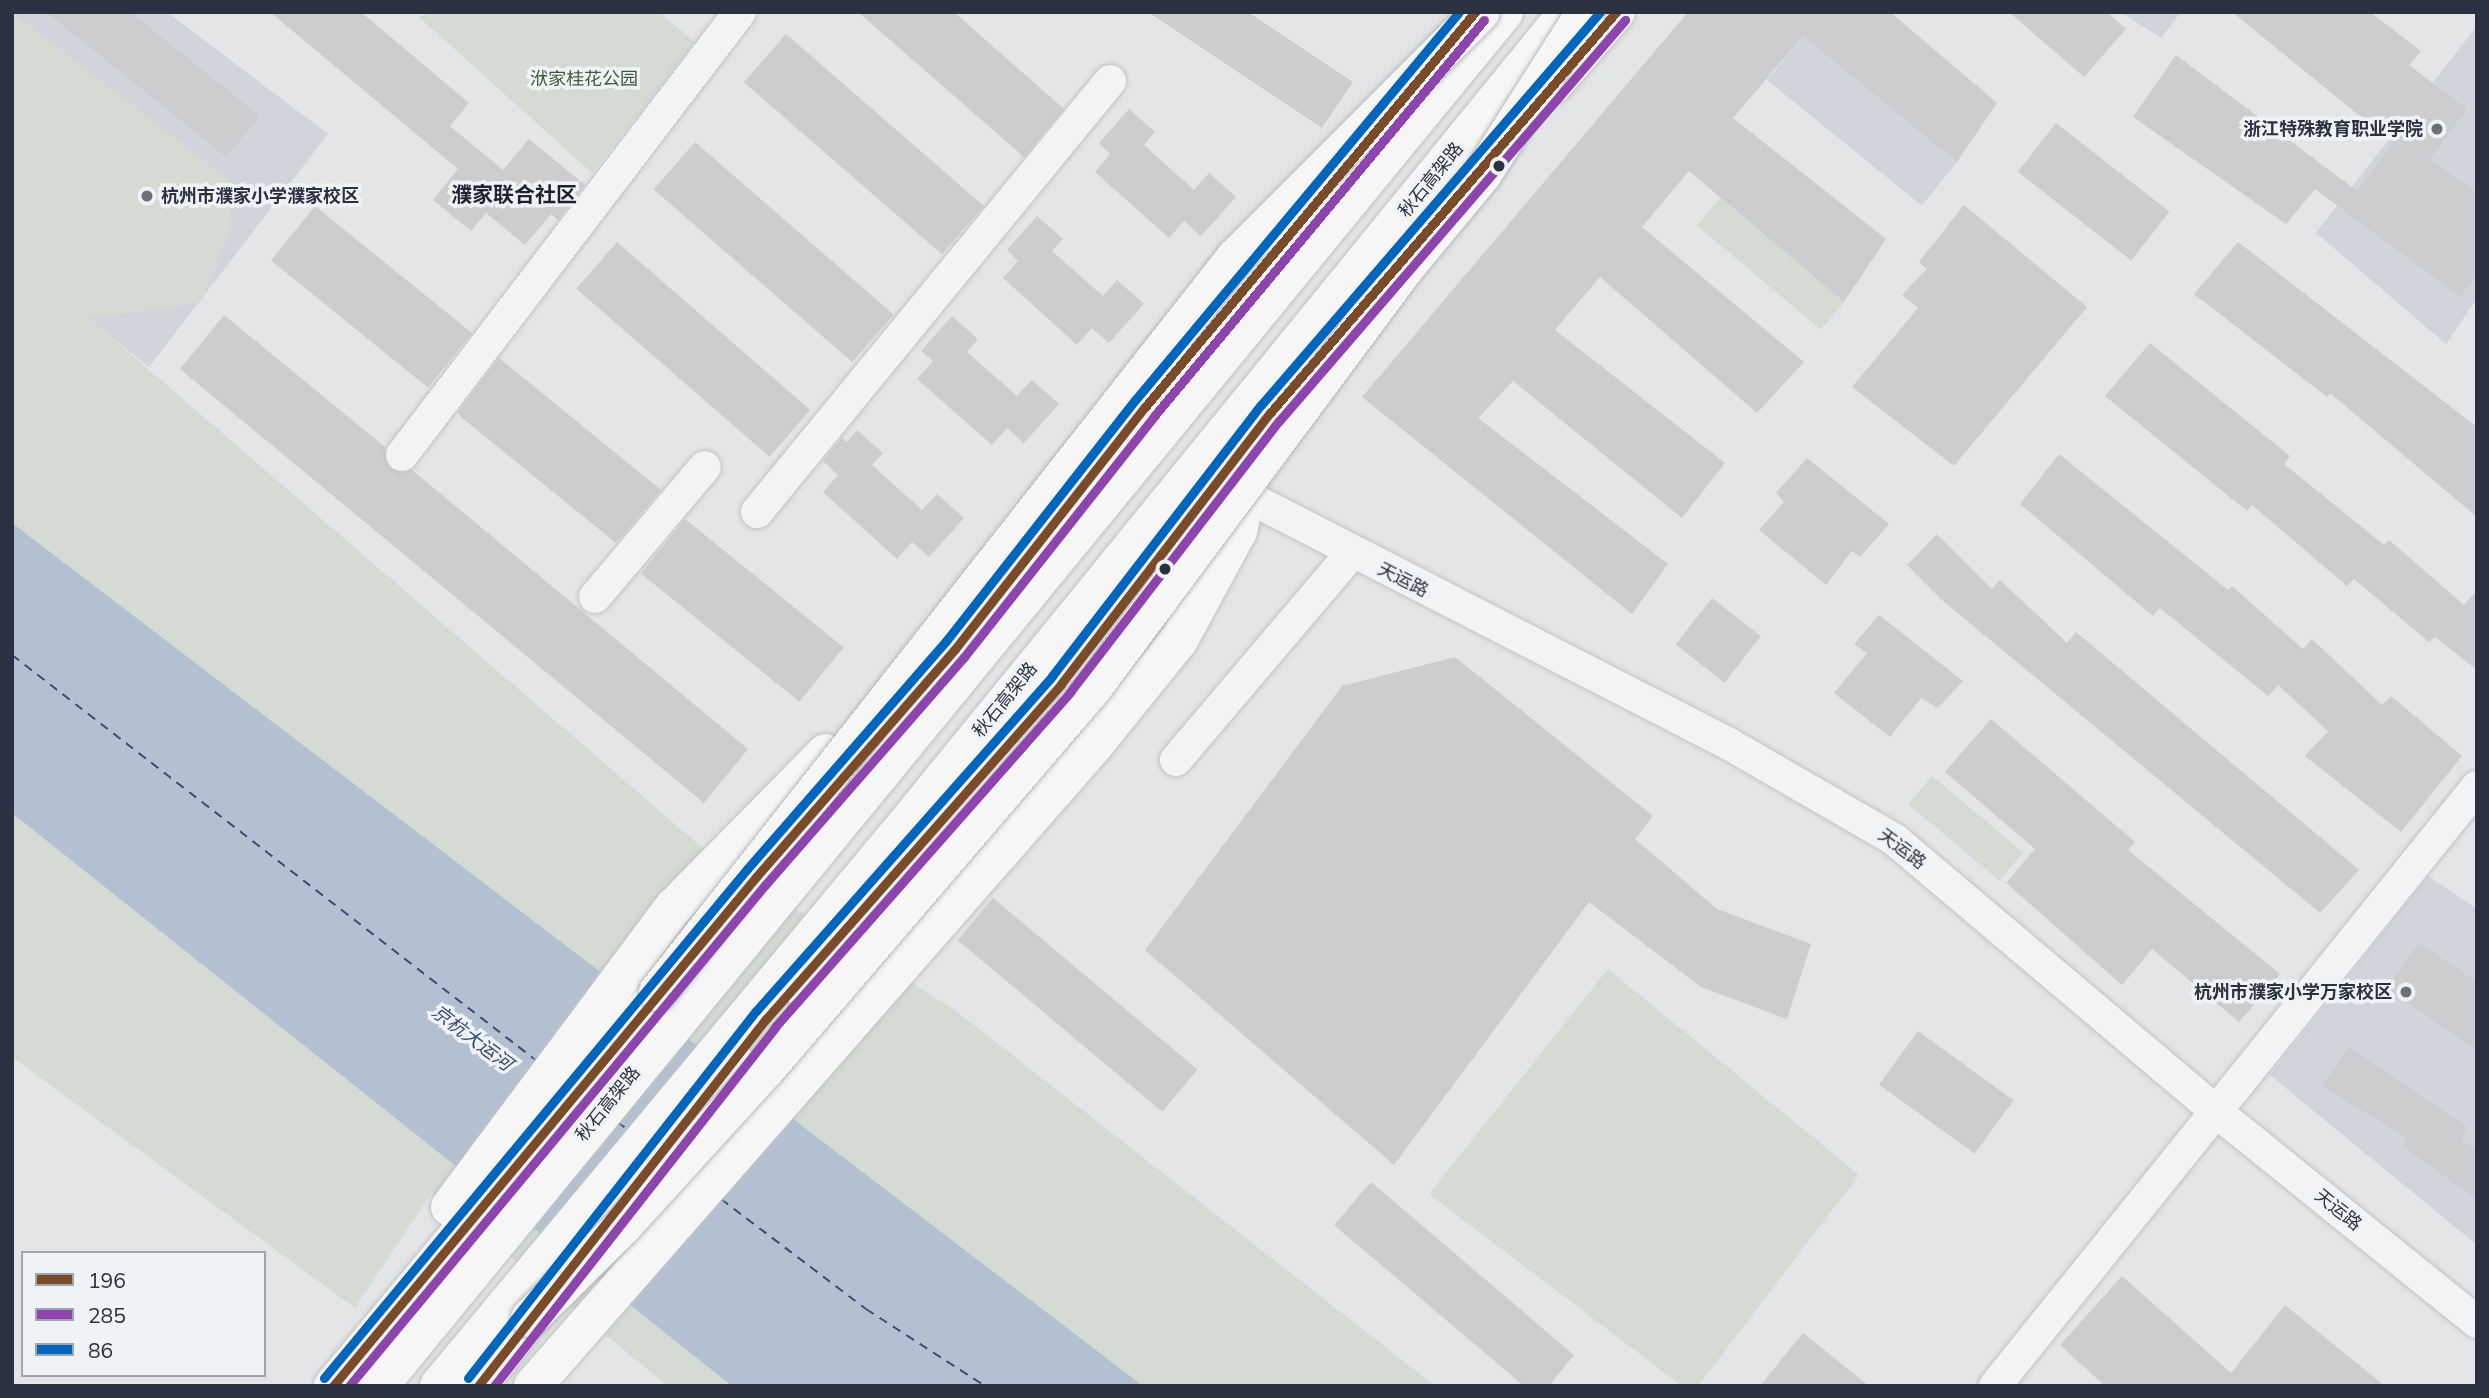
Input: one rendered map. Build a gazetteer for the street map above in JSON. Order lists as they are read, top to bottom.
{
  "streets": {
    "main road": ["秋石高架路"],
    "street": ["天运路"]
  },
  "districts": ["濮家联合社区"],
  "water": ["京杭大运河"],
  "parks": ["洑家桂花公园"],
  "places": ["浙江特殊教育职业学院", "杭州市濮家小学濮家校区", "杭州市濮家小学万家校区"],
  "lines": ["transit line 196", "transit line 86", "transit line 285"],
  "legend": ["196", "285", "86"]
}
